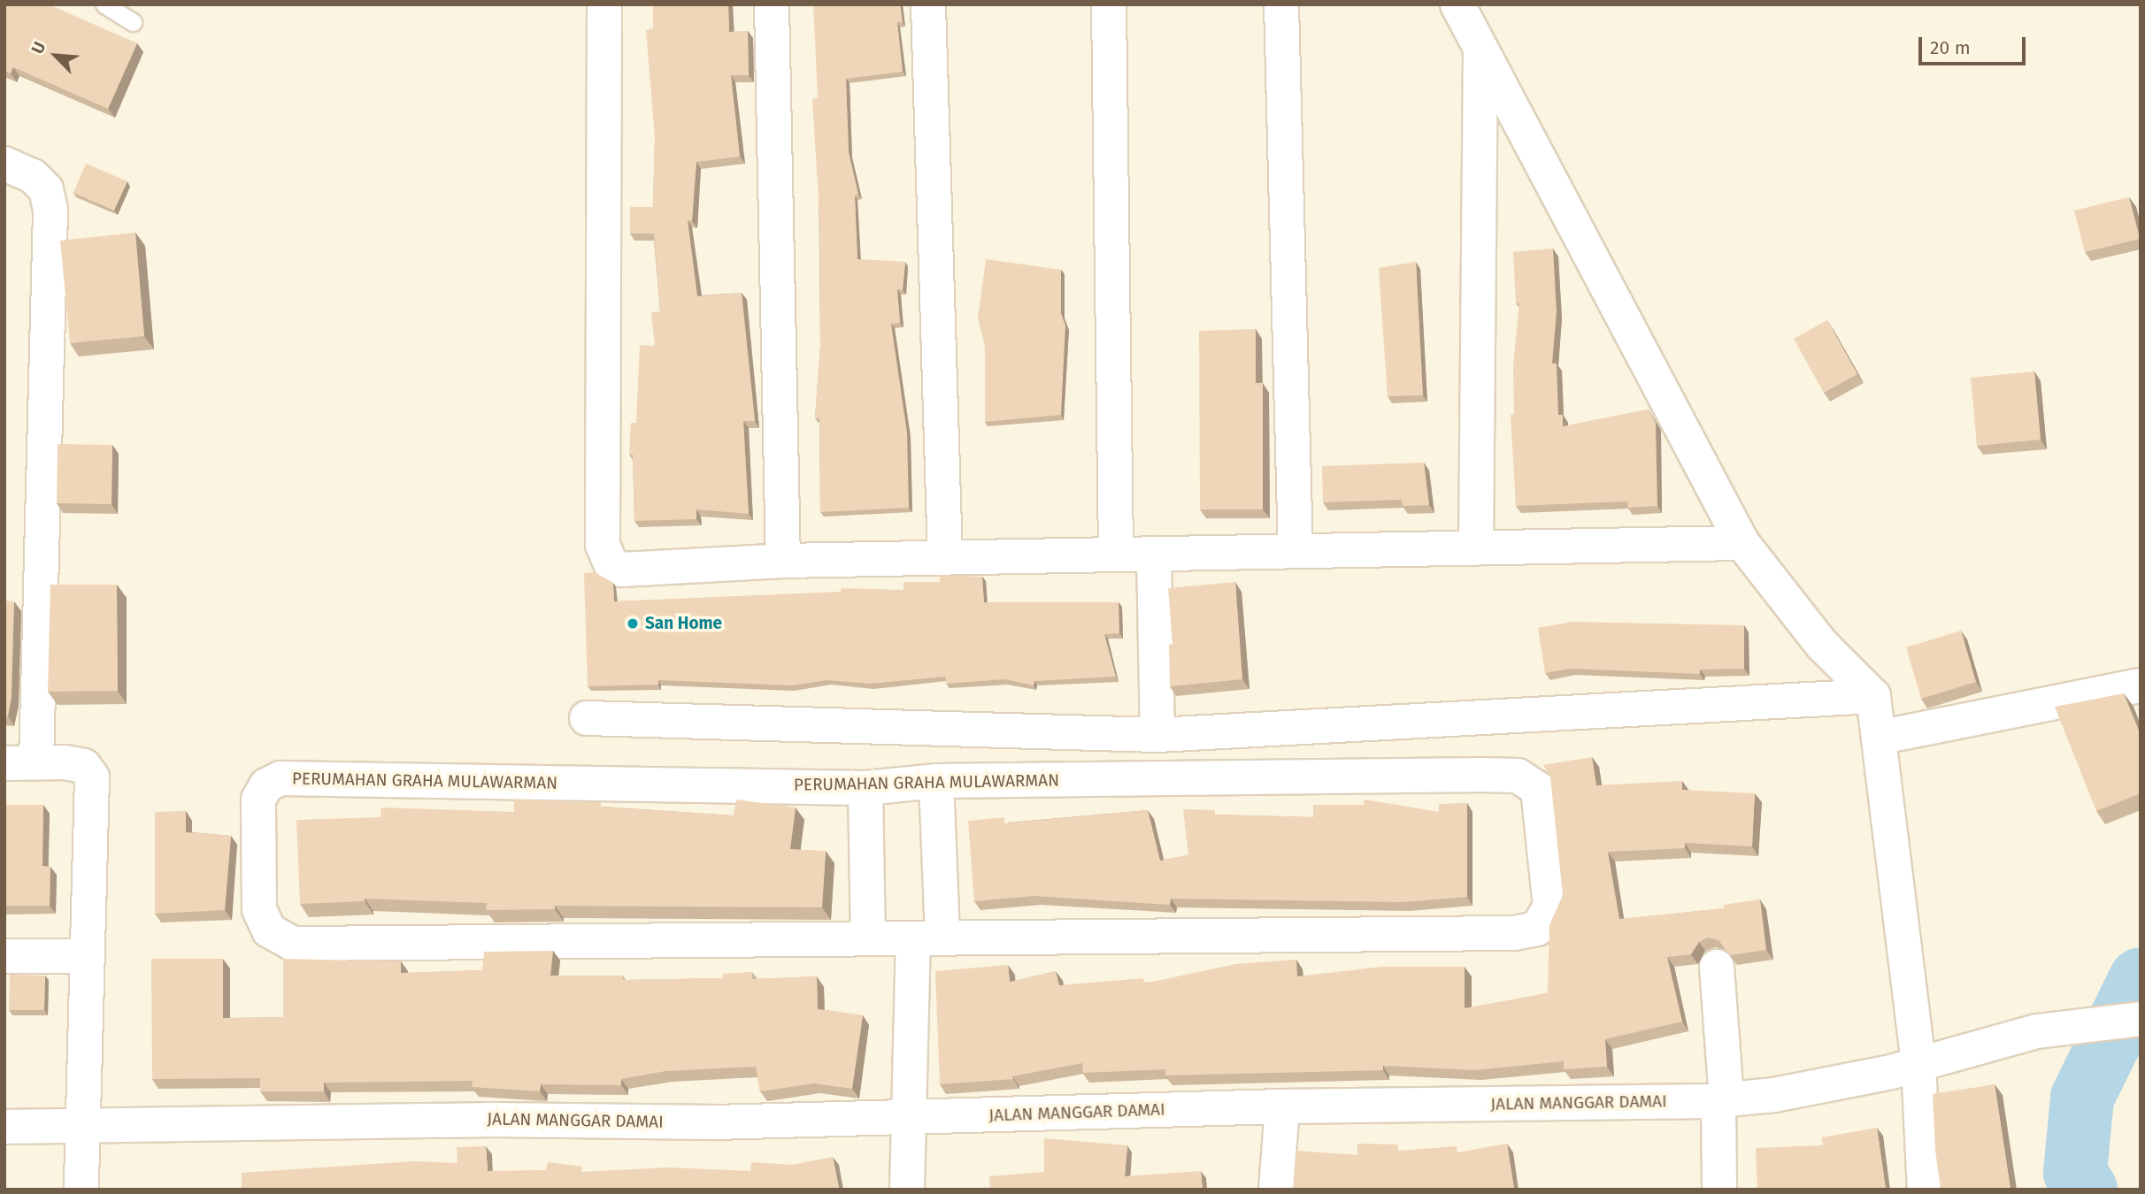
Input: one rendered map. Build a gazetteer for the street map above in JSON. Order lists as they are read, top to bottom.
{
  "streets": {
    "street": ["PERUMAHAN GRAHA MULAWARMAN", "JALAN MANGGAR DAMAI"]
  },
  "places": ["San Home"],
  "scale_bar": "20 m",
  "north": "top left"
}
